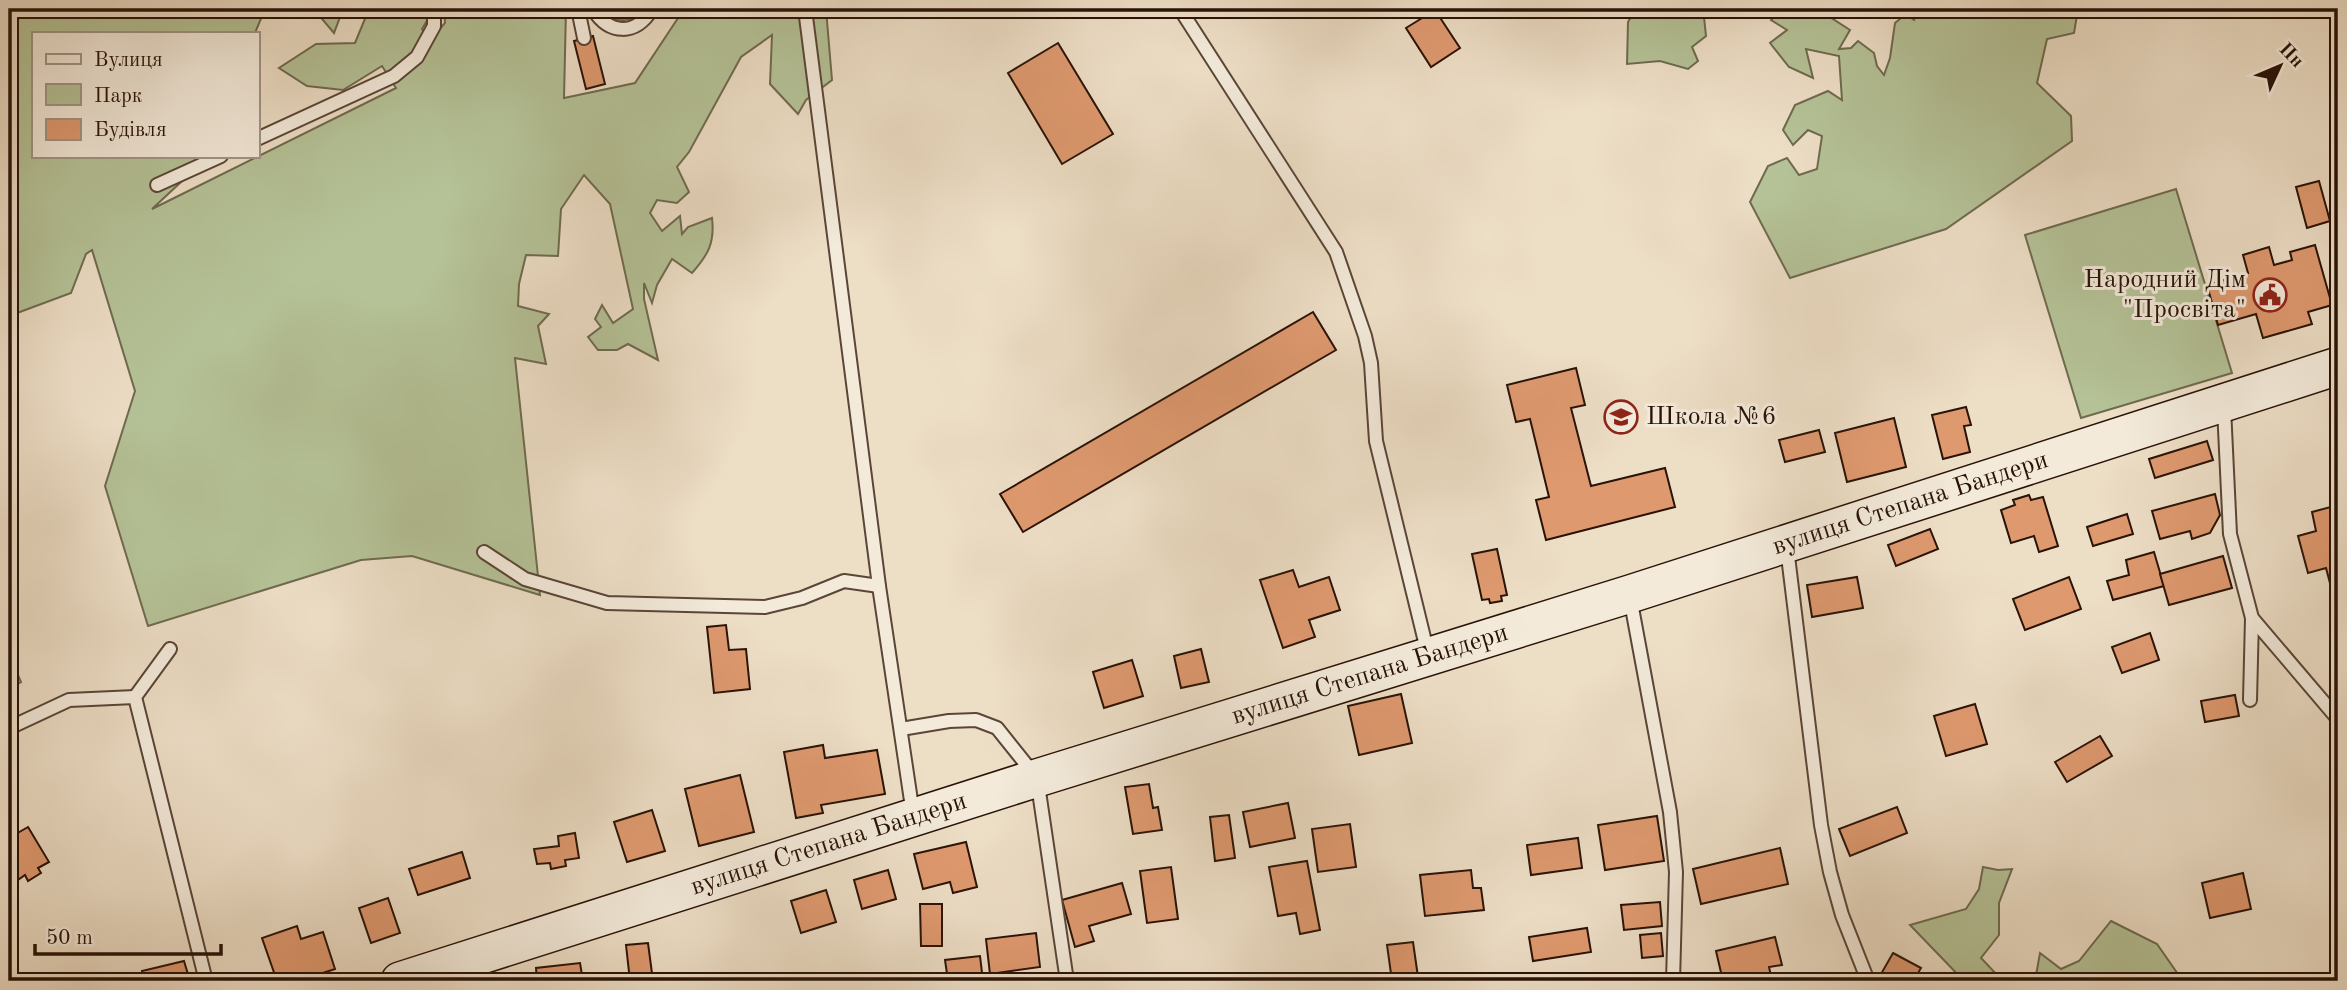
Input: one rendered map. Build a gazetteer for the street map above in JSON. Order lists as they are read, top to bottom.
{
  "streets": {
    "main road": ["вулиця Степана Бандери"]
  },
  "places": {
    "public building": ["Народний Дім \"Просвіта\""],
    "school or university": ["Школа №6"]
  },
  "legend": ["Вулиця", "Парк", "Будівля"],
  "scale_bar": "50 m",
  "north": "top right"
}
